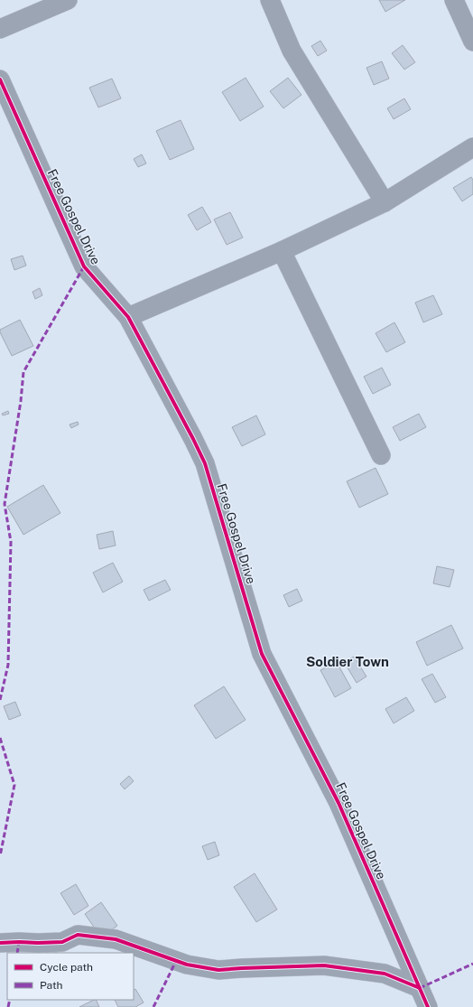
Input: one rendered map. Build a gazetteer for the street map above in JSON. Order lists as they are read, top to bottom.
{
  "streets": {
    "street": ["Free Gospel Drive"]
  },
  "districts": ["Soldier Town"],
  "legend": ["Cycle path", "Path"]
}
